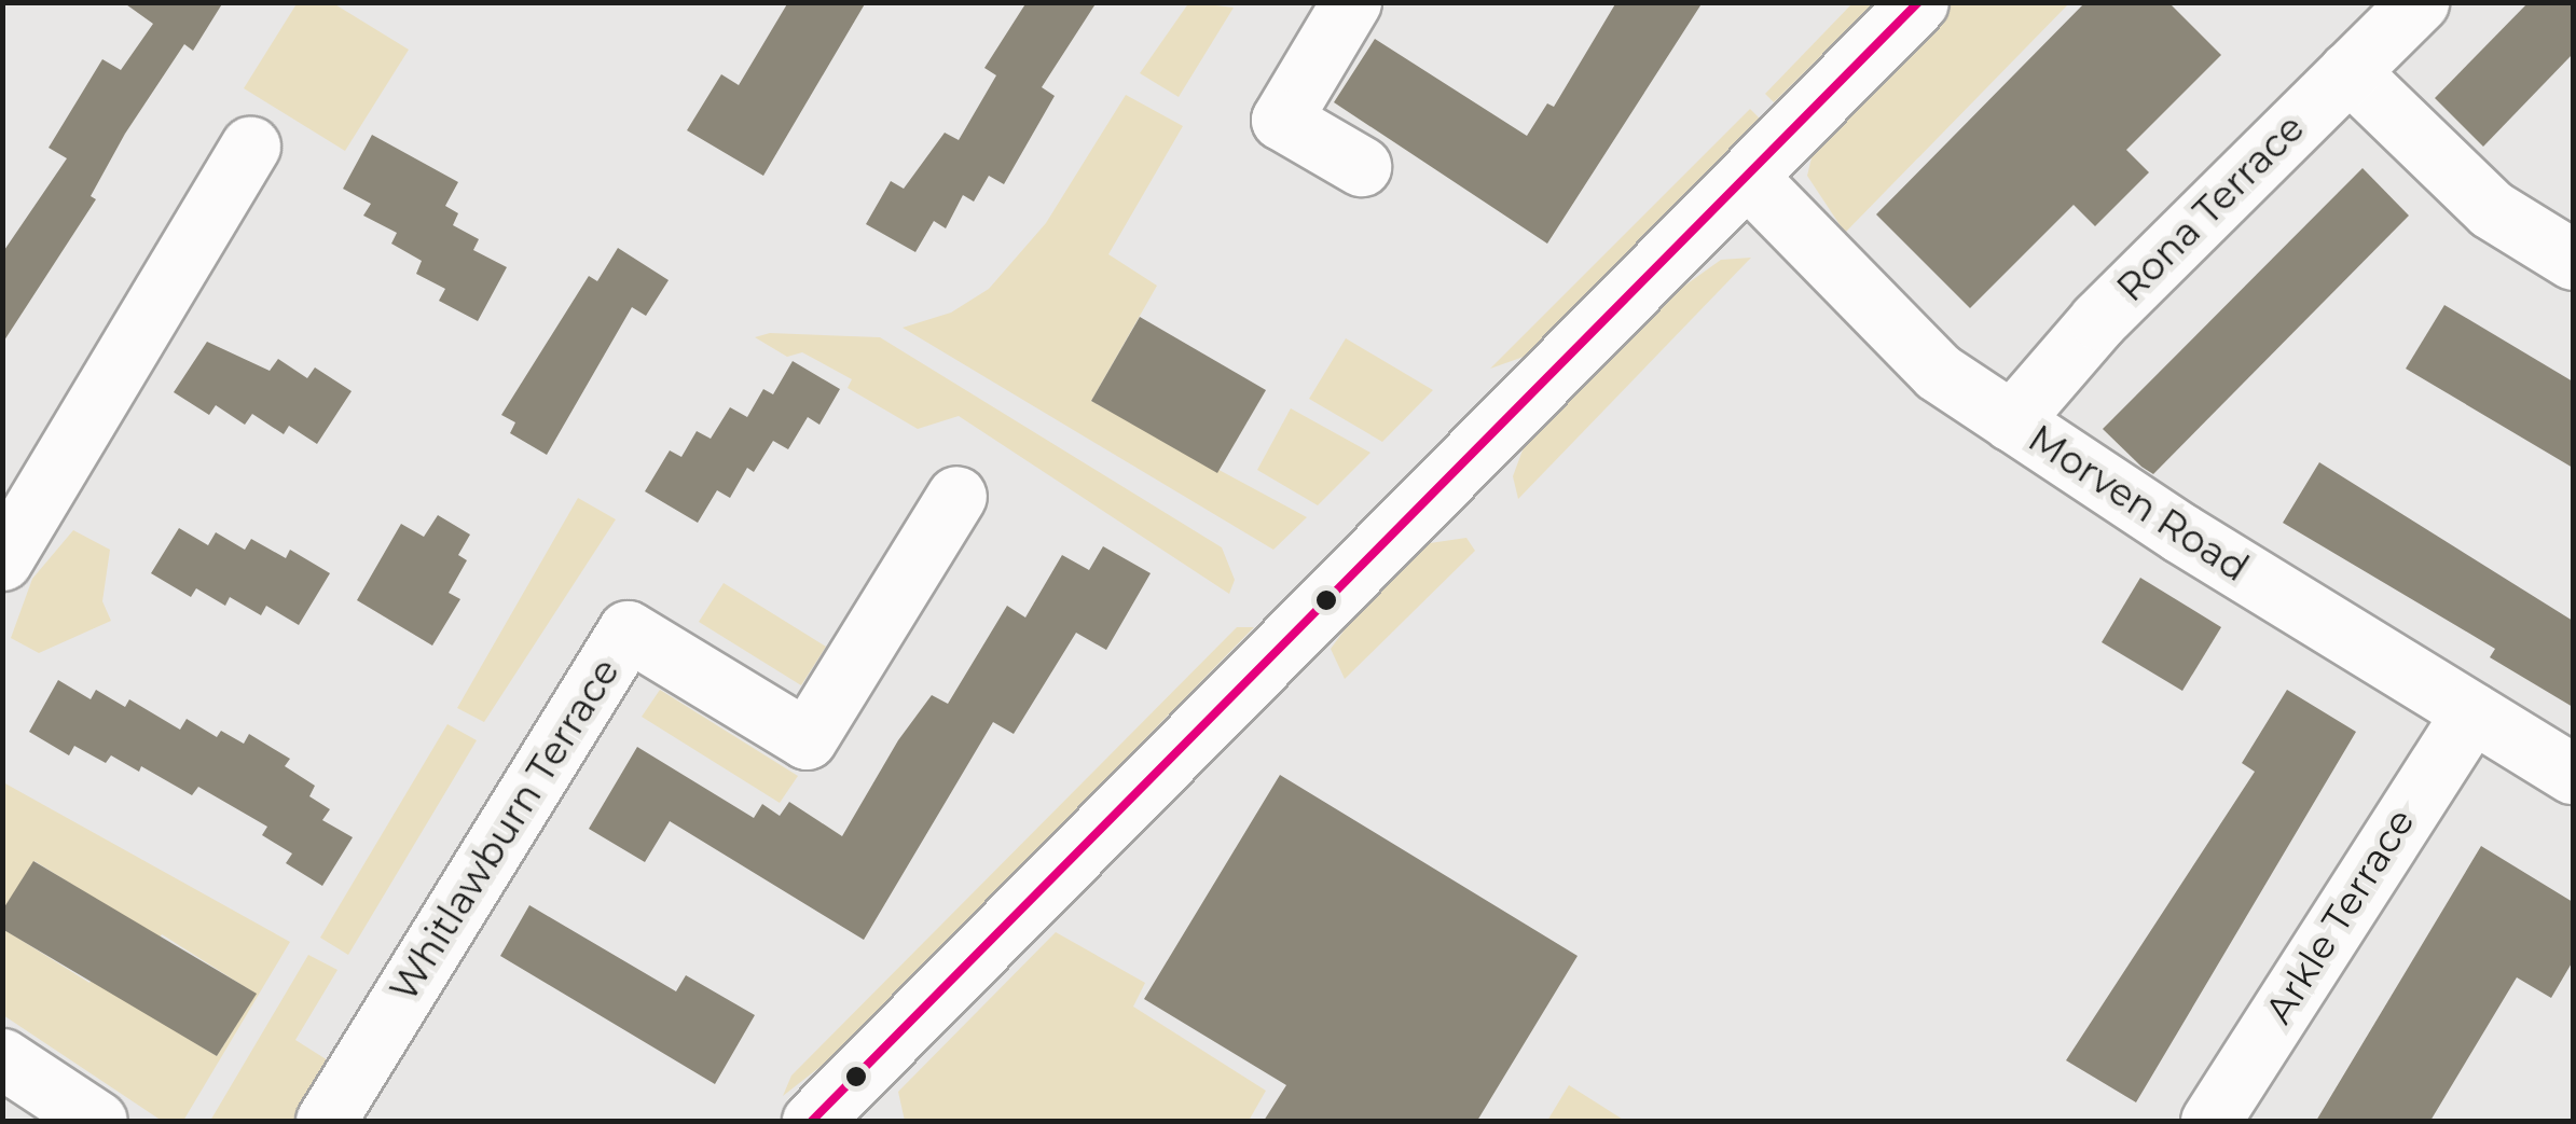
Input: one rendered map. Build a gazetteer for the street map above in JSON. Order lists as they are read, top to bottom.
{
  "streets": {
    "street": [
      "Rona Terrace",
      "Morven Road",
      "Whitlawburn Terrace",
      "Arkle Terrace"
    ]
  },
  "crossings": [
    ["Rona Terrace", "Morven Road"],
    ["Morven Road", "Arkle Terrace"]
  ]
}
